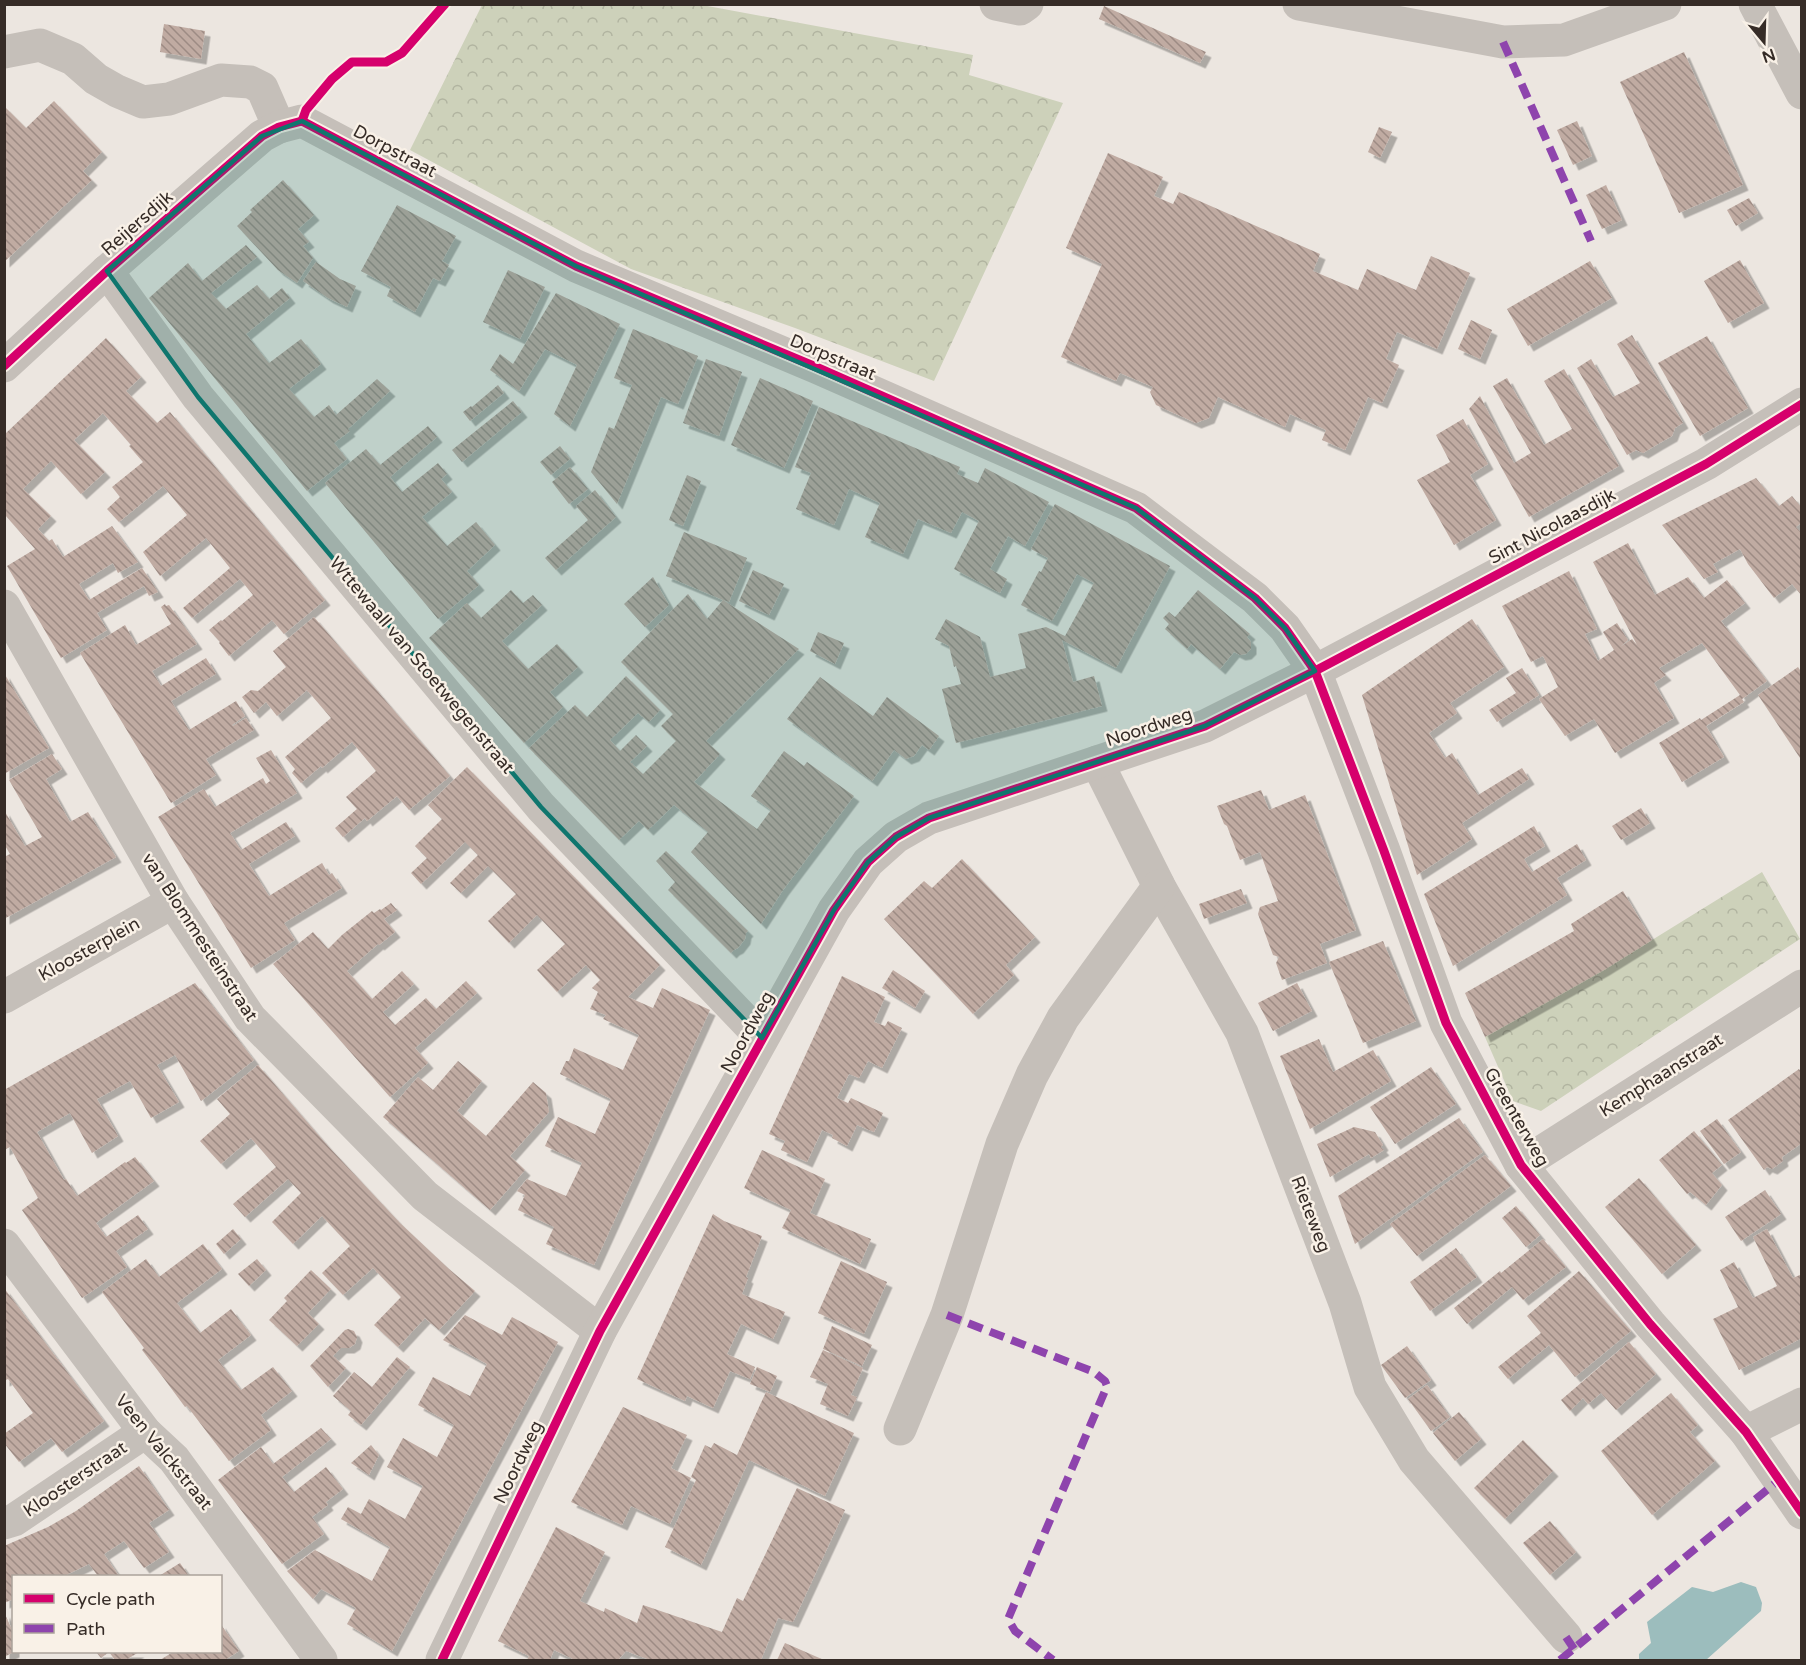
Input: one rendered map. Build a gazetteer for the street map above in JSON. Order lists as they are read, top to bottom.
{
  "streets": {
    "street": [
      "Dorpstraat",
      "Reijersdijk",
      "Sint Nicolaasdijk",
      "Wttewaall van Stoetwegenstraat",
      "Noordweg",
      "van Blommesteinstraat",
      "Kloosterplein",
      "Kemphaanstraat",
      "Greenterweg",
      "Rieteweg",
      "Veen Valckstraat",
      "Kloosterstraat"
    ]
  },
  "crossings": [
    ["Dorpstraat", "Reijersdijk"],
    ["Dorpstraat", "Sint Nicolaasdijk"],
    ["Dorpstraat", "Noordweg"],
    ["Dorpstraat", "Greenterweg"],
    ["Reijersdijk", "Wttewaall van Stoetwegenstraat"],
    ["Sint Nicolaasdijk", "Noordweg"],
    ["Sint Nicolaasdijk", "Greenterweg"],
    ["Wttewaall van Stoetwegenstraat", "Noordweg"],
    ["Noordweg", "van Blommesteinstraat"],
    ["Noordweg", "Greenterweg"],
    ["Noordweg", "Rieteweg"],
    ["van Blommesteinstraat", "Kloosterplein"],
    ["Kemphaanstraat", "Greenterweg"],
    ["Veen Valckstraat", "Kloosterstraat"]
  ],
  "legend": ["Cycle path", "Path"],
  "north": "bottom"
}
